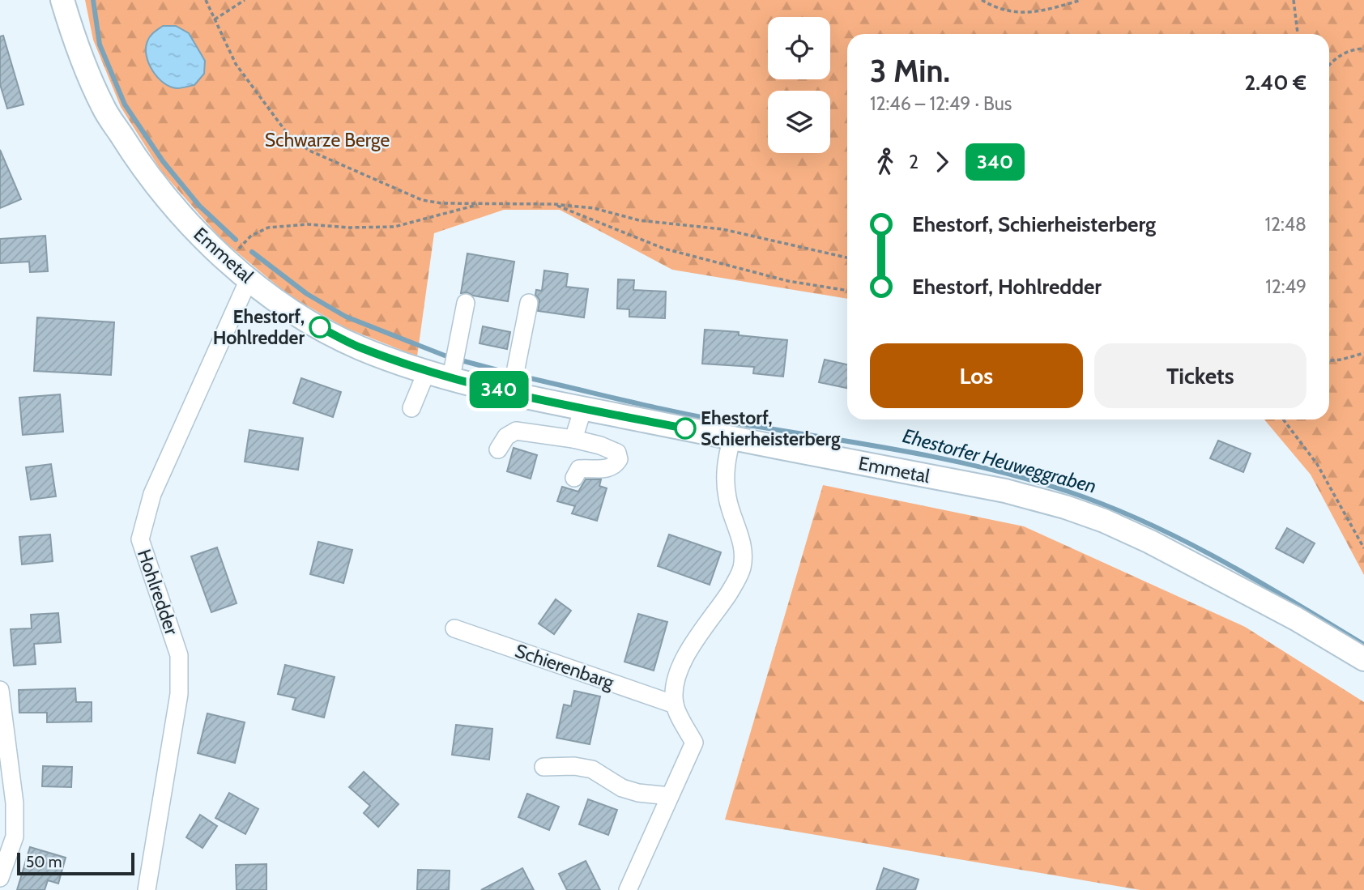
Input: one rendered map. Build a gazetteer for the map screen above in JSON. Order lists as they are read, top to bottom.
{
  "streets": {
    "main road": ["Emmetal"],
    "street": ["Hohlredder", "Schierenbarg"]
  },
  "crossings": [
    ["Emmetal", "Hohlredder"]
  ],
  "water": ["Ehestorfer Heuweggraben"],
  "parks": ["Schwarze Berge"],
  "places": ["Ehestorf, Hohlredder", "Ehestorf, Schierheisterberg"],
  "lines": ["bus line 340"],
  "scale_bar": "50 m",
  "page": {
    "on_map": "340",
    "heading": ["3 Min.", "12:46 – 12:49 · Bus", "2.40 €"],
    "legs": ["2", "340"],
    "list": [
      {
        "name": "Ehestorf, Schierheisterberg",
        "value": "12:48"
      },
      {
        "name": "Ehestorf, Hohlredder",
        "value": "12:49"
      }
    ],
    "buttons": ["Los", "Tickets"],
    "scale": "50 m"
  }
}
